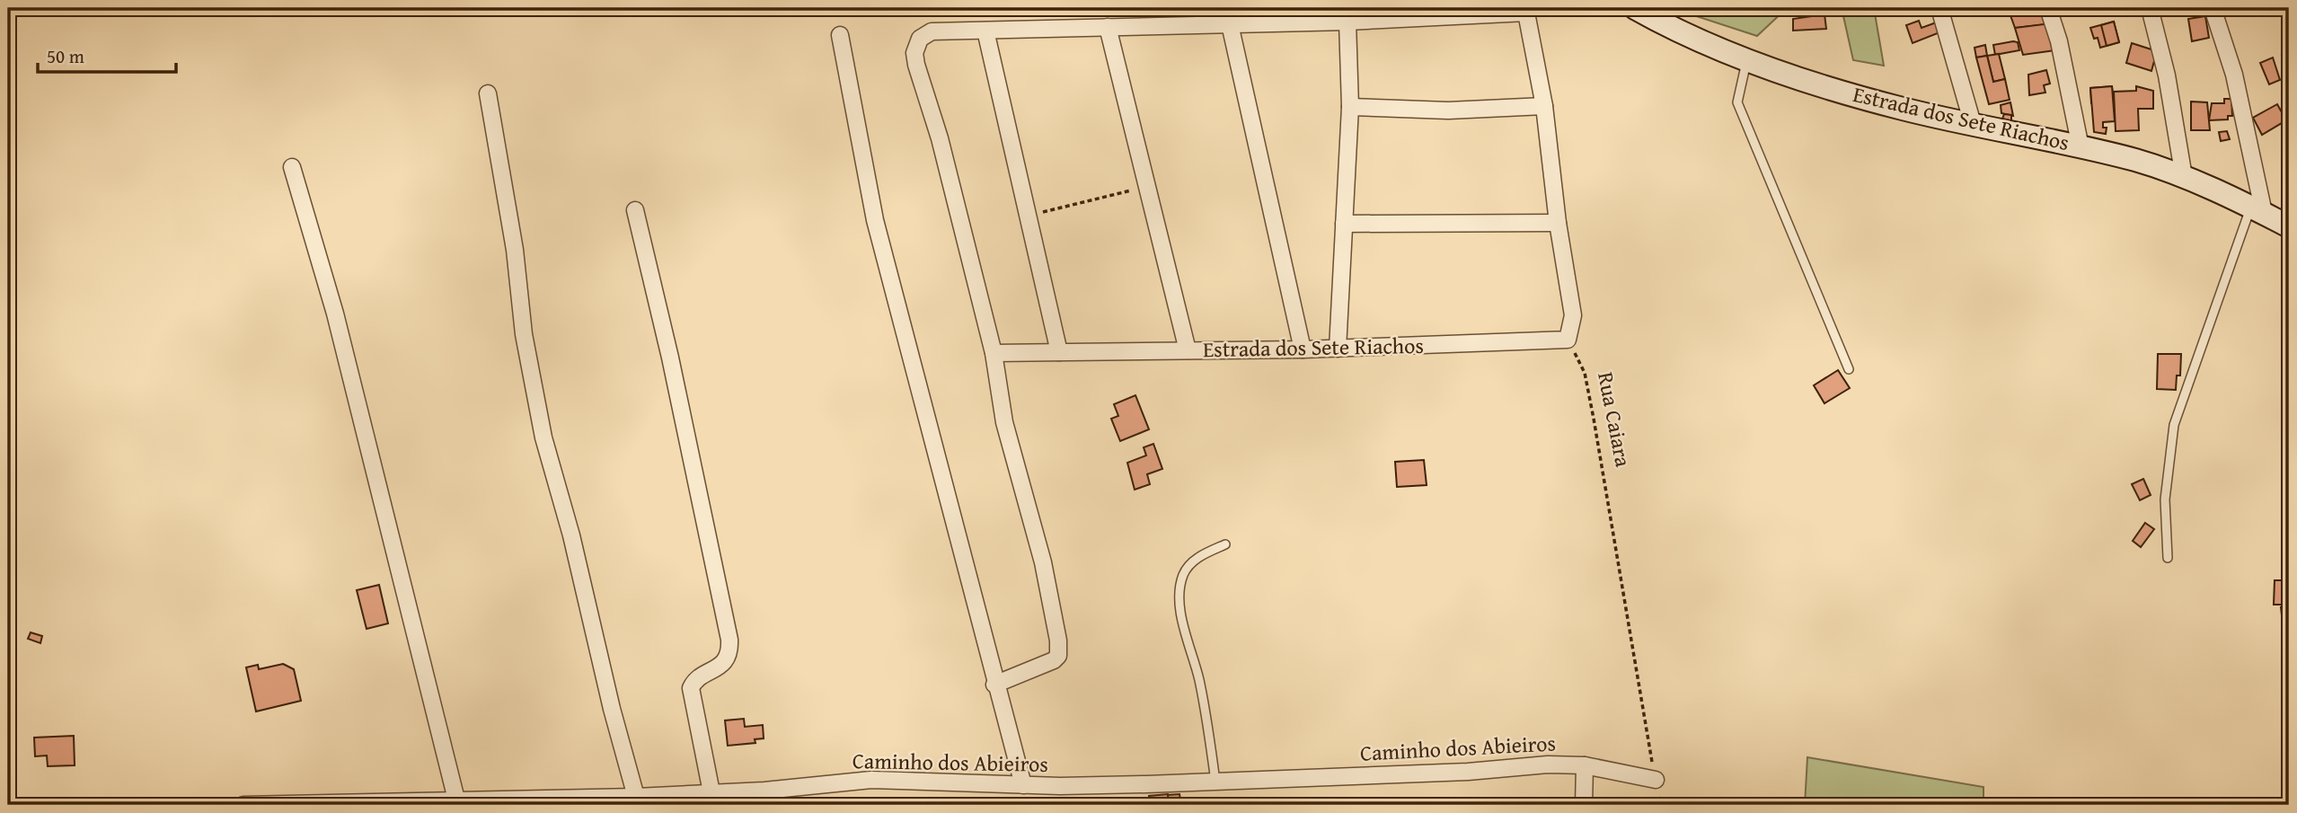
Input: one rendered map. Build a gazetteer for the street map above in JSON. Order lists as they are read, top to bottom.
{
  "streets": {
    "street": ["Estrada dos Sete Riachos", "Caminho dos Abieiros"],
    "path": ["Rua Caiara"]
  },
  "crossings": [
    ["Estrada dos Sete Riachos", "Rua Caiara"],
    ["Rua Caiara", "Caminho dos Abieiros"]
  ],
  "scale_bar": "50 m"
}
